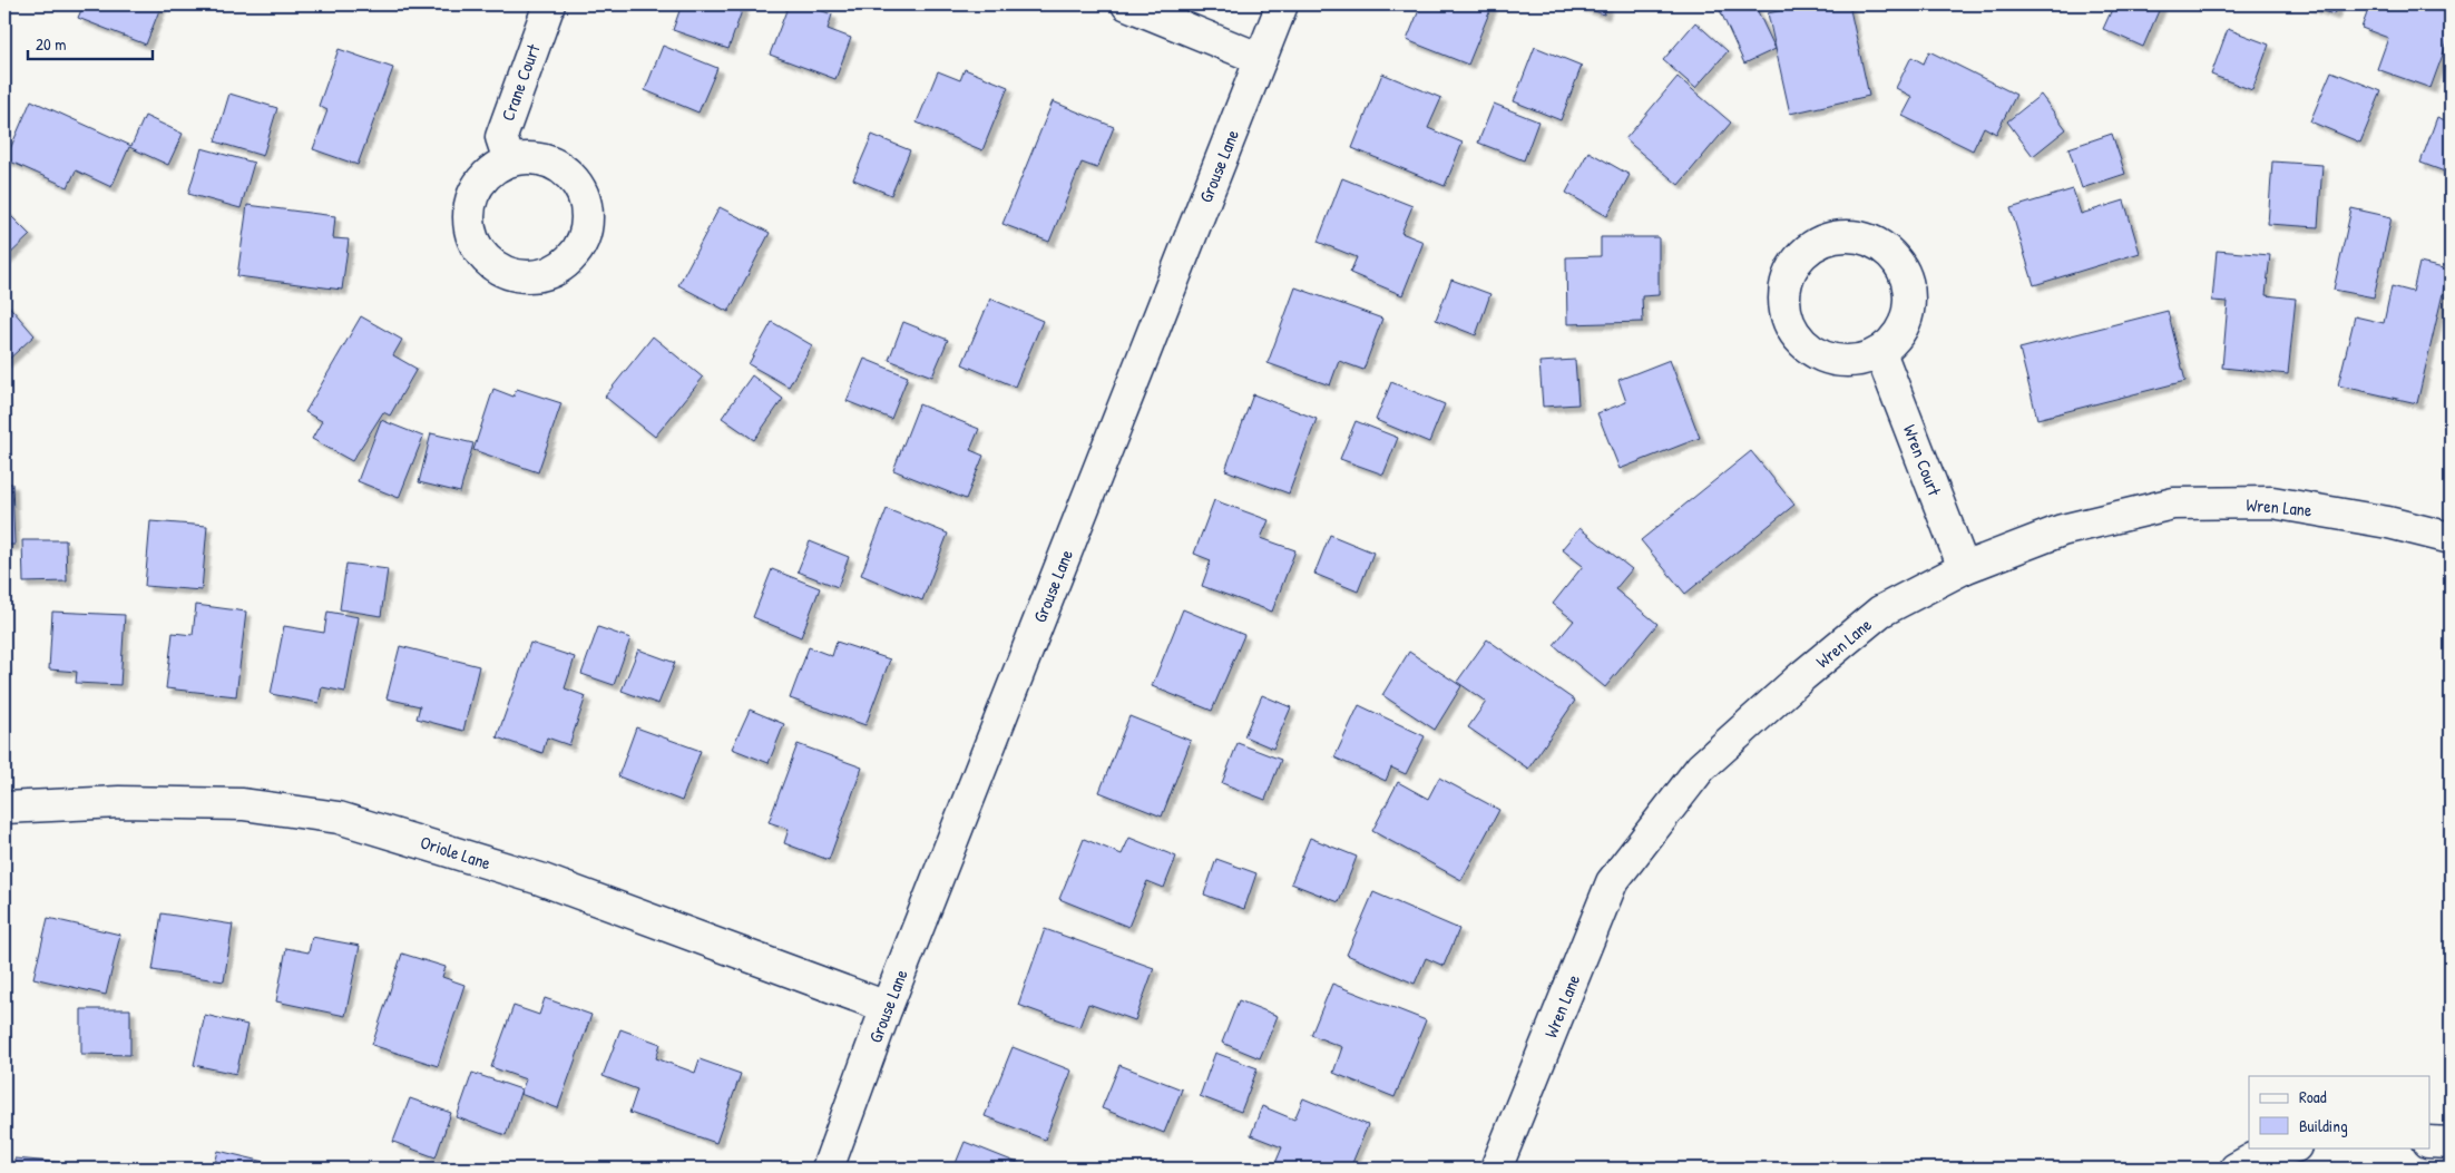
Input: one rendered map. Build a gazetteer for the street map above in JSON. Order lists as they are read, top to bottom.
{
  "streets": {
    "street": [
      "Crane Court",
      "Grouse Lane",
      "Wren Court",
      "Wren Lane",
      "Oriole Lane"
    ]
  },
  "crossings": [
    ["Grouse Lane", "Oriole Lane"],
    ["Wren Court", "Wren Lane"]
  ],
  "legend": ["Road", "Building"],
  "scale_bar": "20 m"
}
